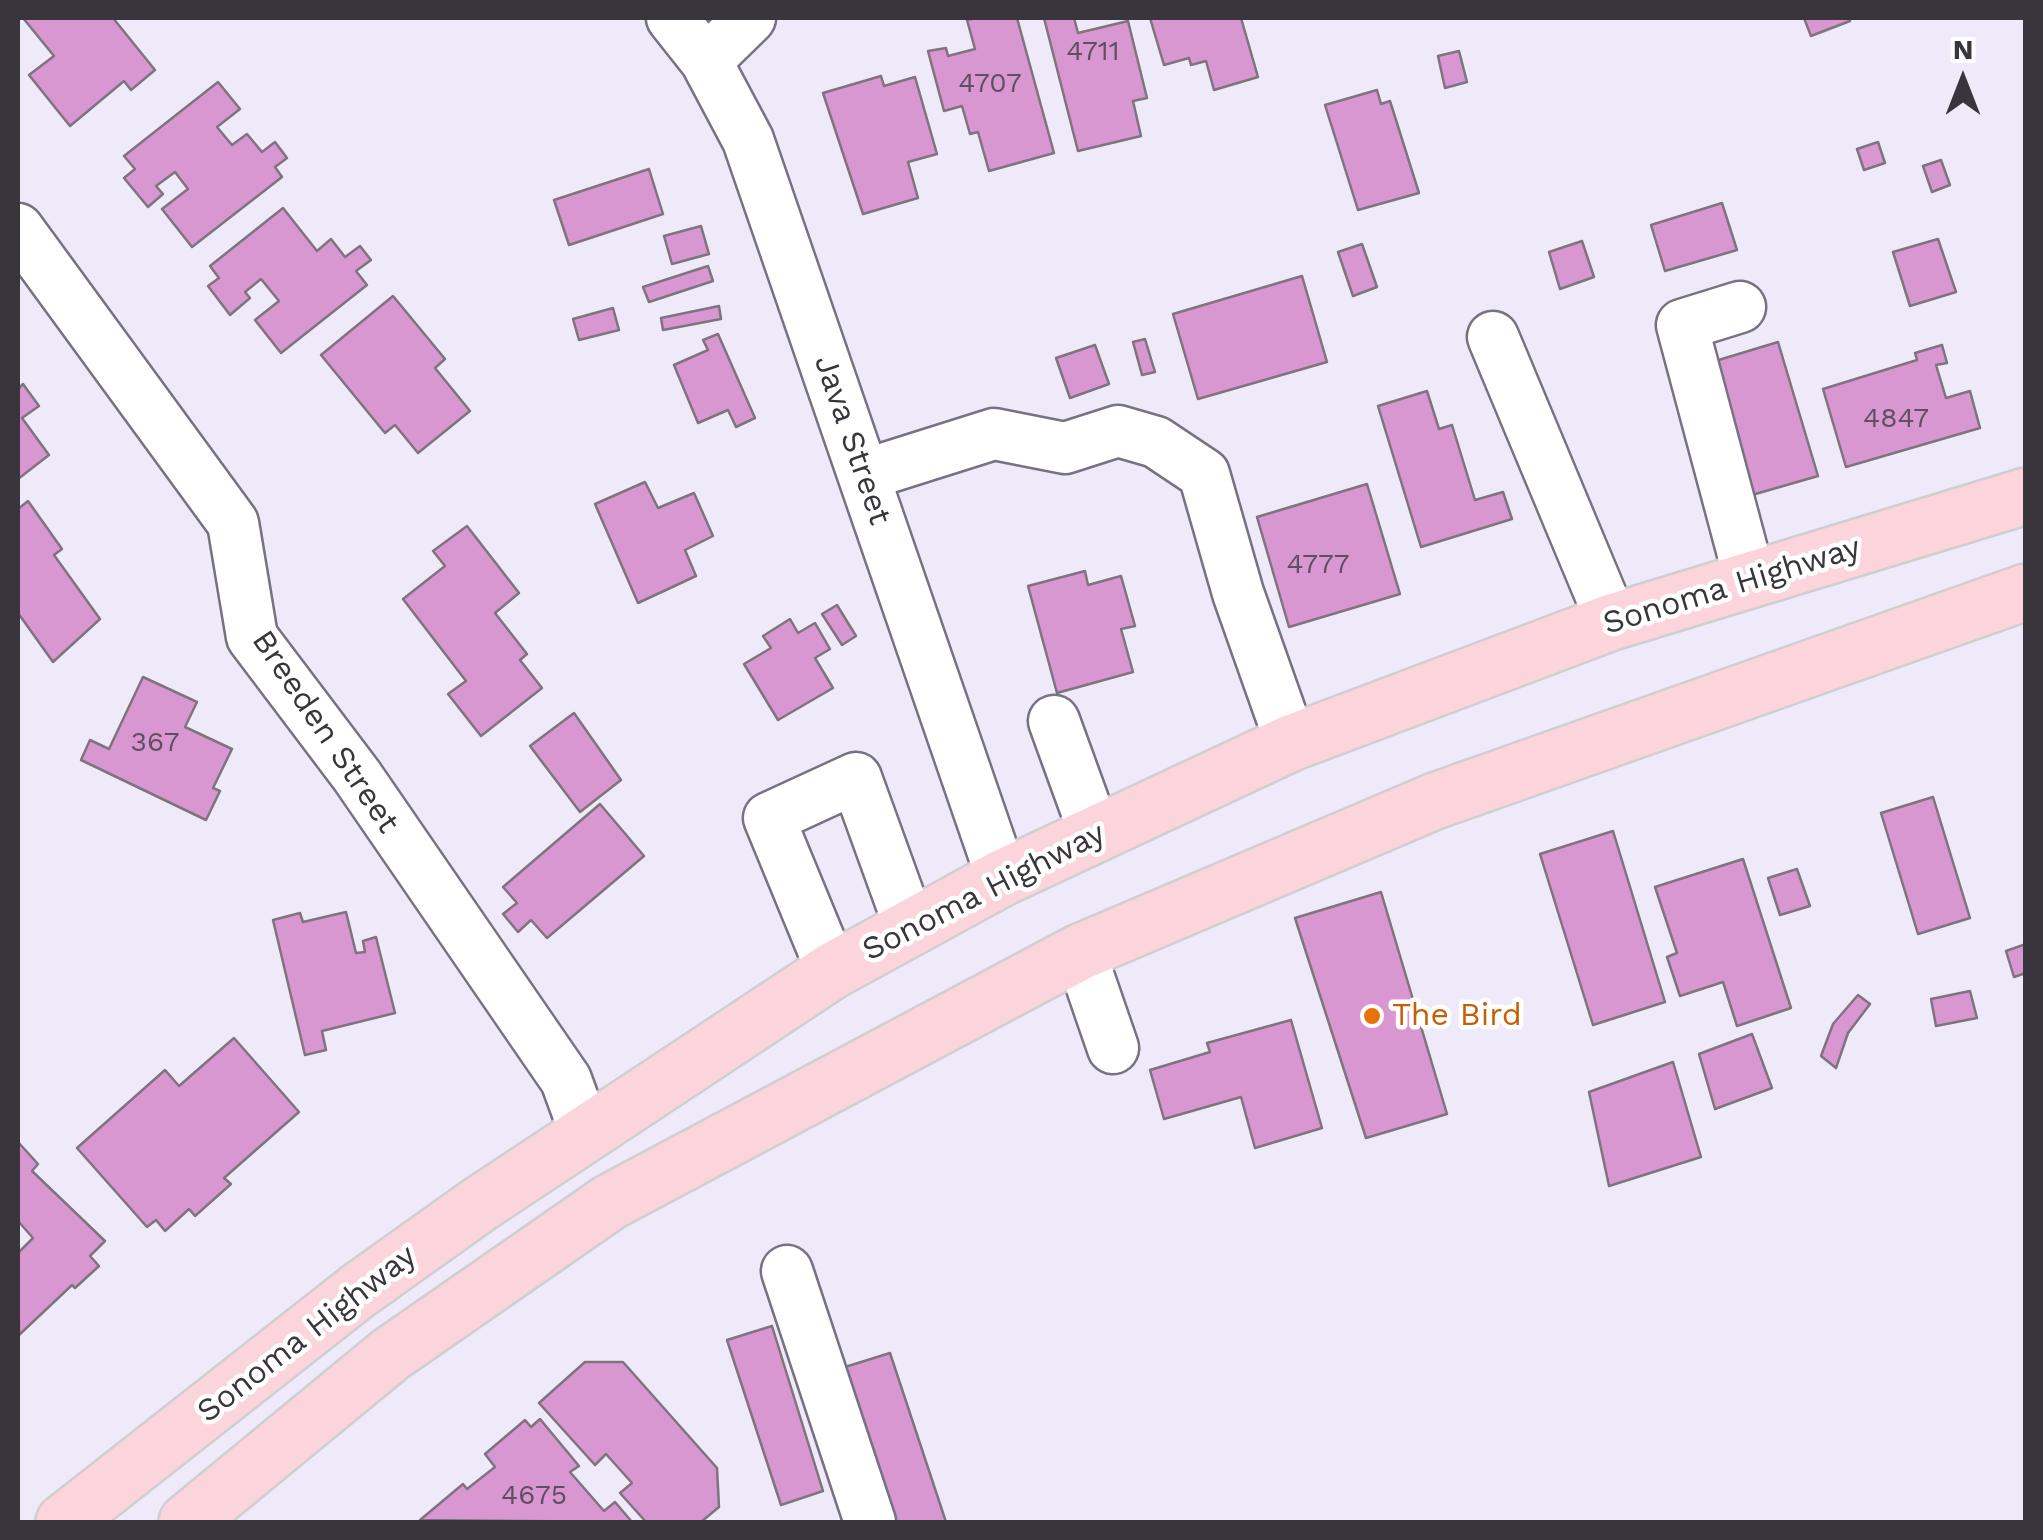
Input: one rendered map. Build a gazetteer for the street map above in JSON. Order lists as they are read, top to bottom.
{
  "streets": {
    "main road": ["Sonoma Highway"],
    "street": ["Java Street", "Breeden Street"]
  },
  "crossings": [
    ["Java Street", "Sonoma Highway"],
    ["Sonoma Highway", "Breeden Street"]
  ],
  "places": ["The Bird"],
  "house_numbers": [
    "4711",
    "4707",
    "4847",
    "4777",
    "367",
    "4675"
  ],
  "north": "top"
}
